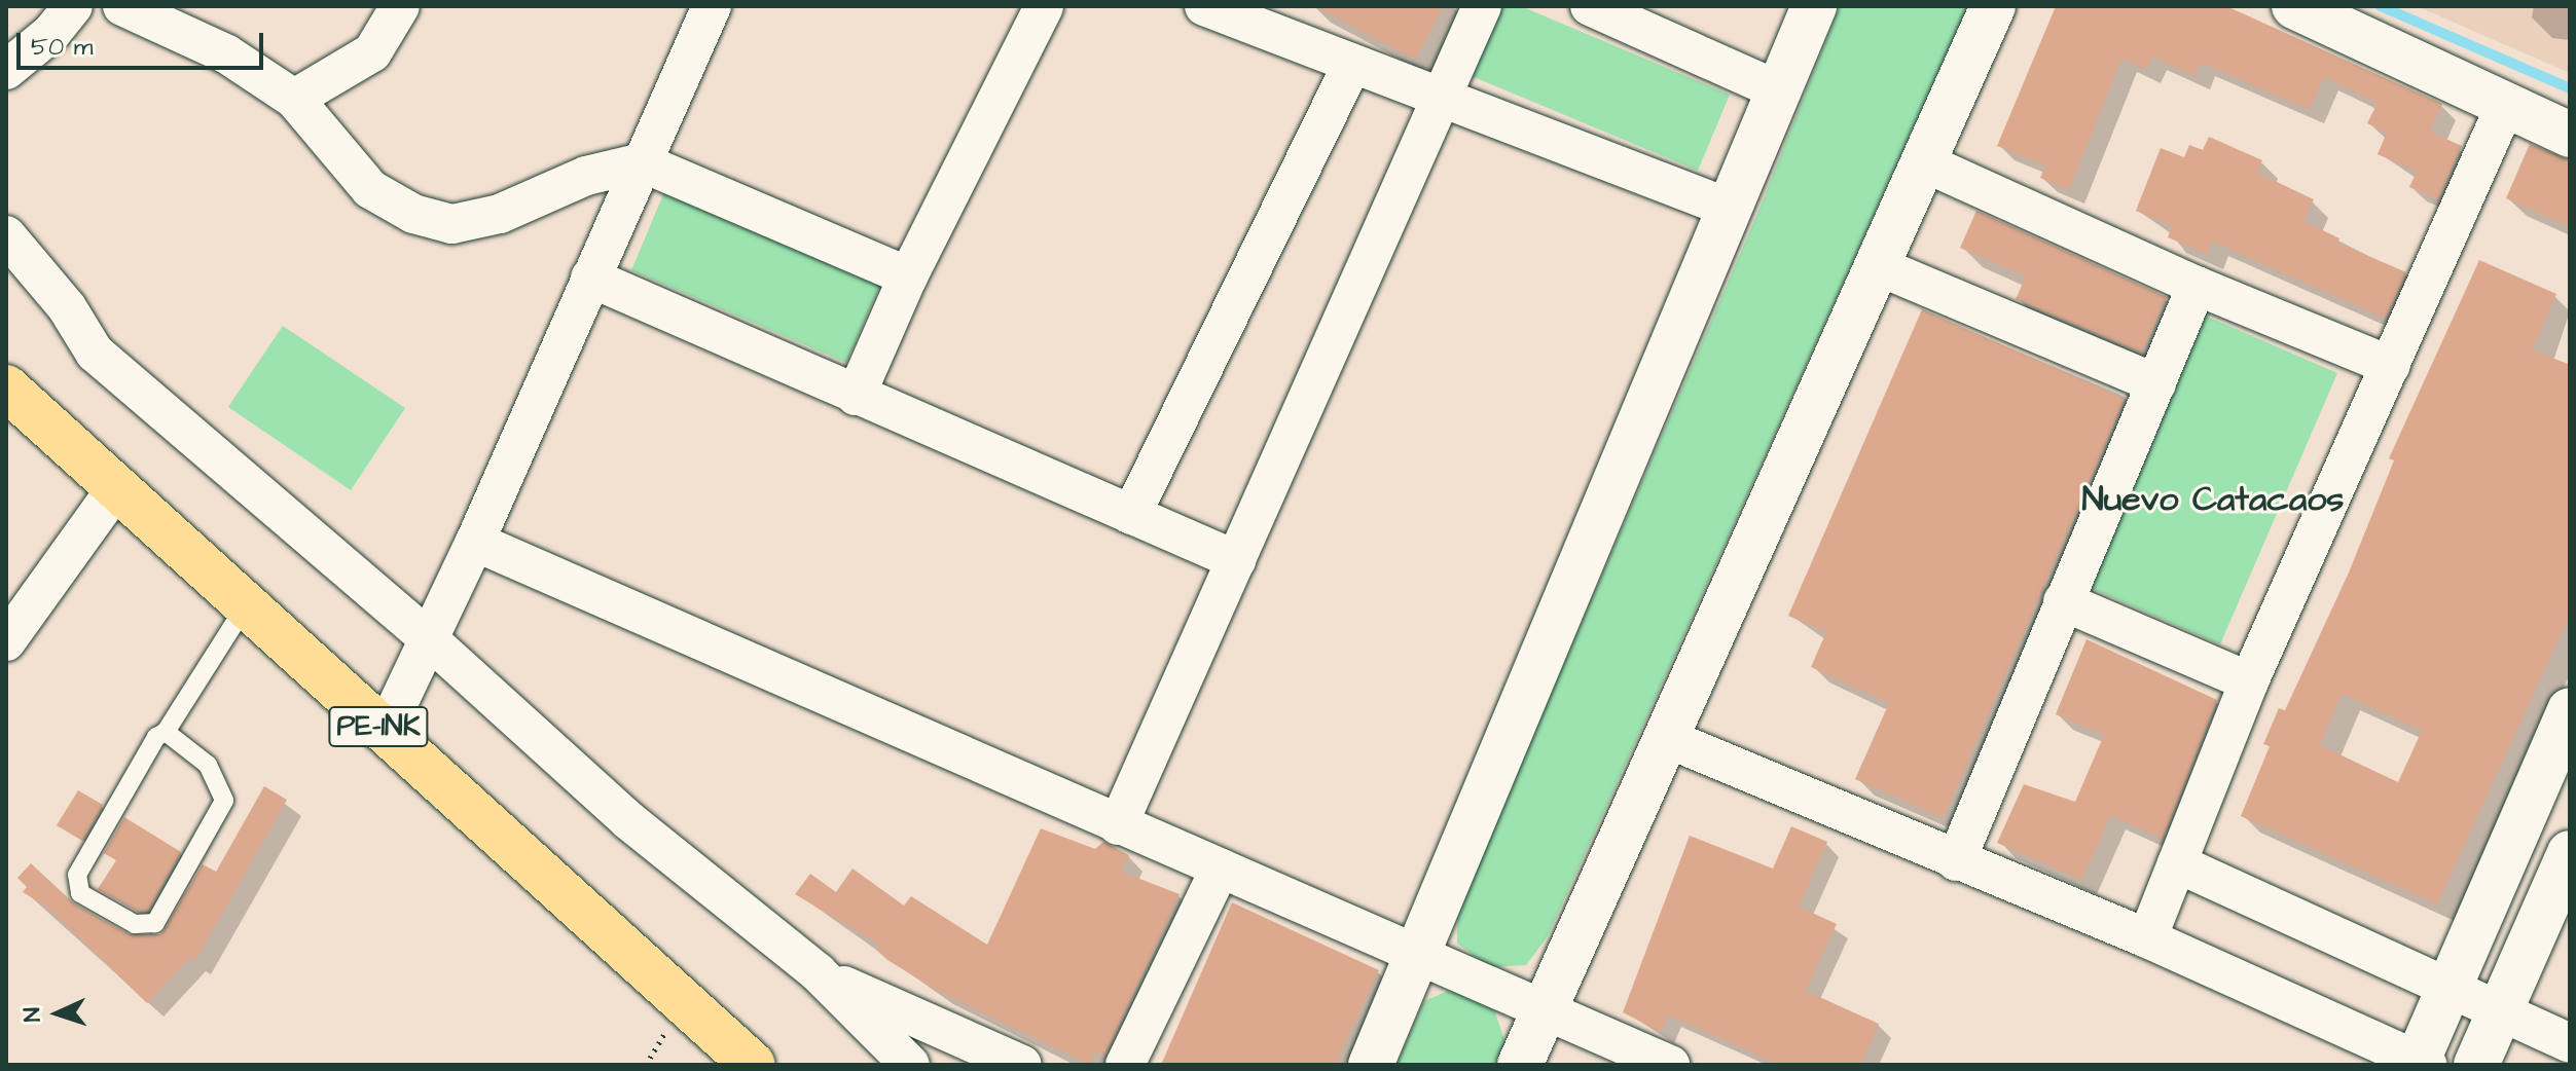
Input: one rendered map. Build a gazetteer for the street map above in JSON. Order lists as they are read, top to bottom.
{
  "streets": {
    "main road": ["PE-1NK"]
  },
  "districts": ["Nuevo Catacaos"],
  "scale_bar": "50 m",
  "north": "left"
}
